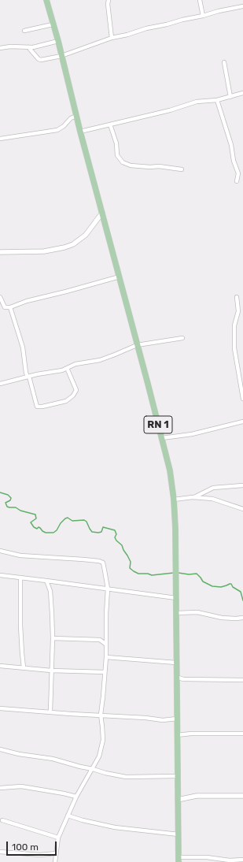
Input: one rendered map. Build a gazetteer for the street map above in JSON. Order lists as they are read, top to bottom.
{
  "streets": {
    "main road": ["RN 1"]
  },
  "scale_bar": "100 m"
}
